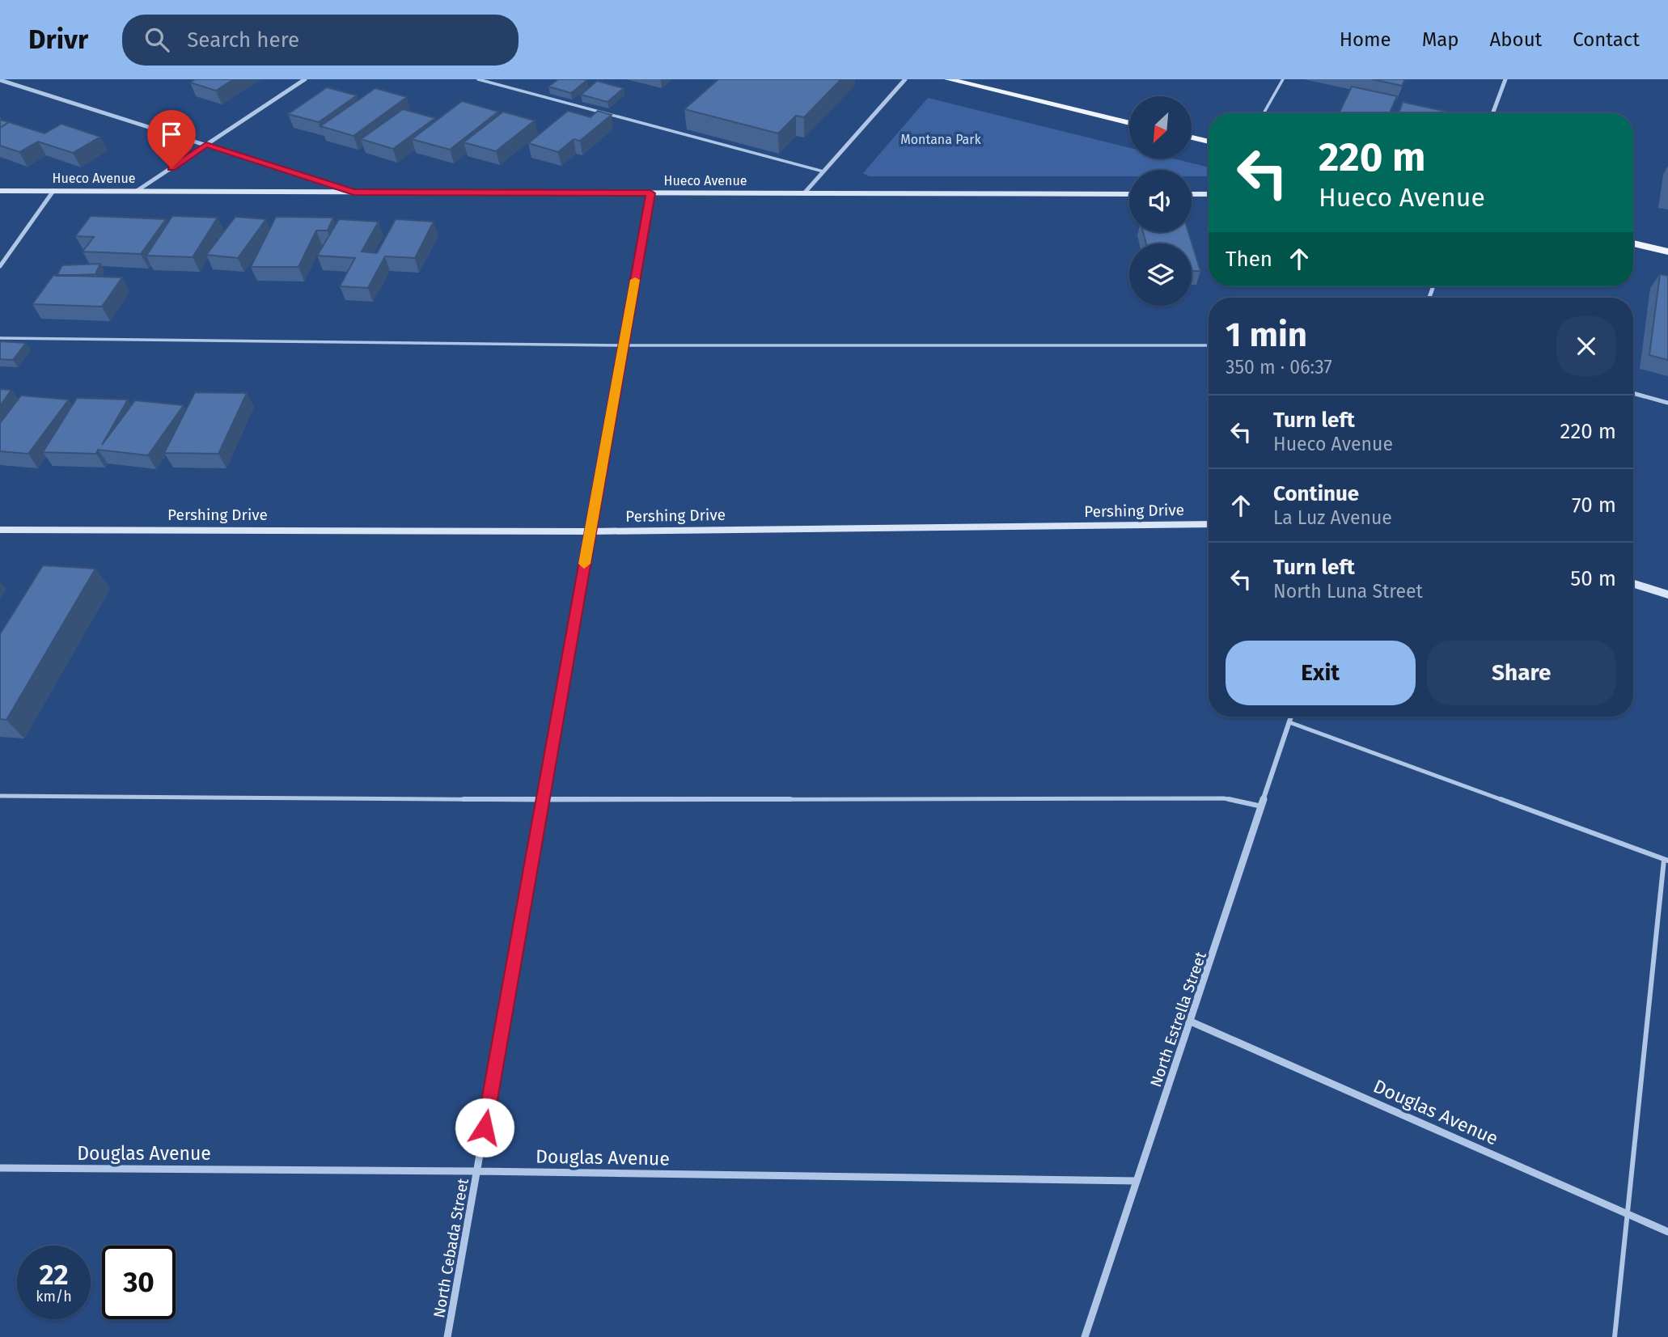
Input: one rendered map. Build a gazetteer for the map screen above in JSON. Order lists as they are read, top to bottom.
{
  "streets": {
    "street": [
      "Hueco Avenue",
      "Pershing Drive",
      "North Estrella Street",
      "Douglas Avenue",
      "North Cebada Street"
    ]
  },
  "crossings": [
    ["Hueco Avenue", "North Cebada Street"],
    ["Pershing Drive", "North Cebada Street"],
    ["North Estrella Street", "Douglas Avenue"],
    ["Douglas Avenue", "North Cebada Street"]
  ],
  "parks": ["Montana Park"],
  "north": "bottom left",
  "page": {
    "header": "Drivr",
    "search": "Search here",
    "nav": [
      "Home",
      "Map",
      "About",
      "Contact"
    ],
    "turn": ["220 m", "Hueco Avenue"],
    "then": "Then",
    "heading": ["1 min", "350 m · 06:37"],
    "list": [
      {
        "name": "Turn left",
        "note": "Hueco Avenue",
        "value": "220 m"
      },
      {
        "name": "Continue",
        "note": "La Luz Avenue",
        "value": "70 m"
      },
      {
        "name": "Turn left",
        "note": "North Luna Street",
        "value": "50 m"
      }
    ],
    "buttons": ["Exit", "Share"],
    "speed": "22 km/h",
    "limit": "30"
  }
}
